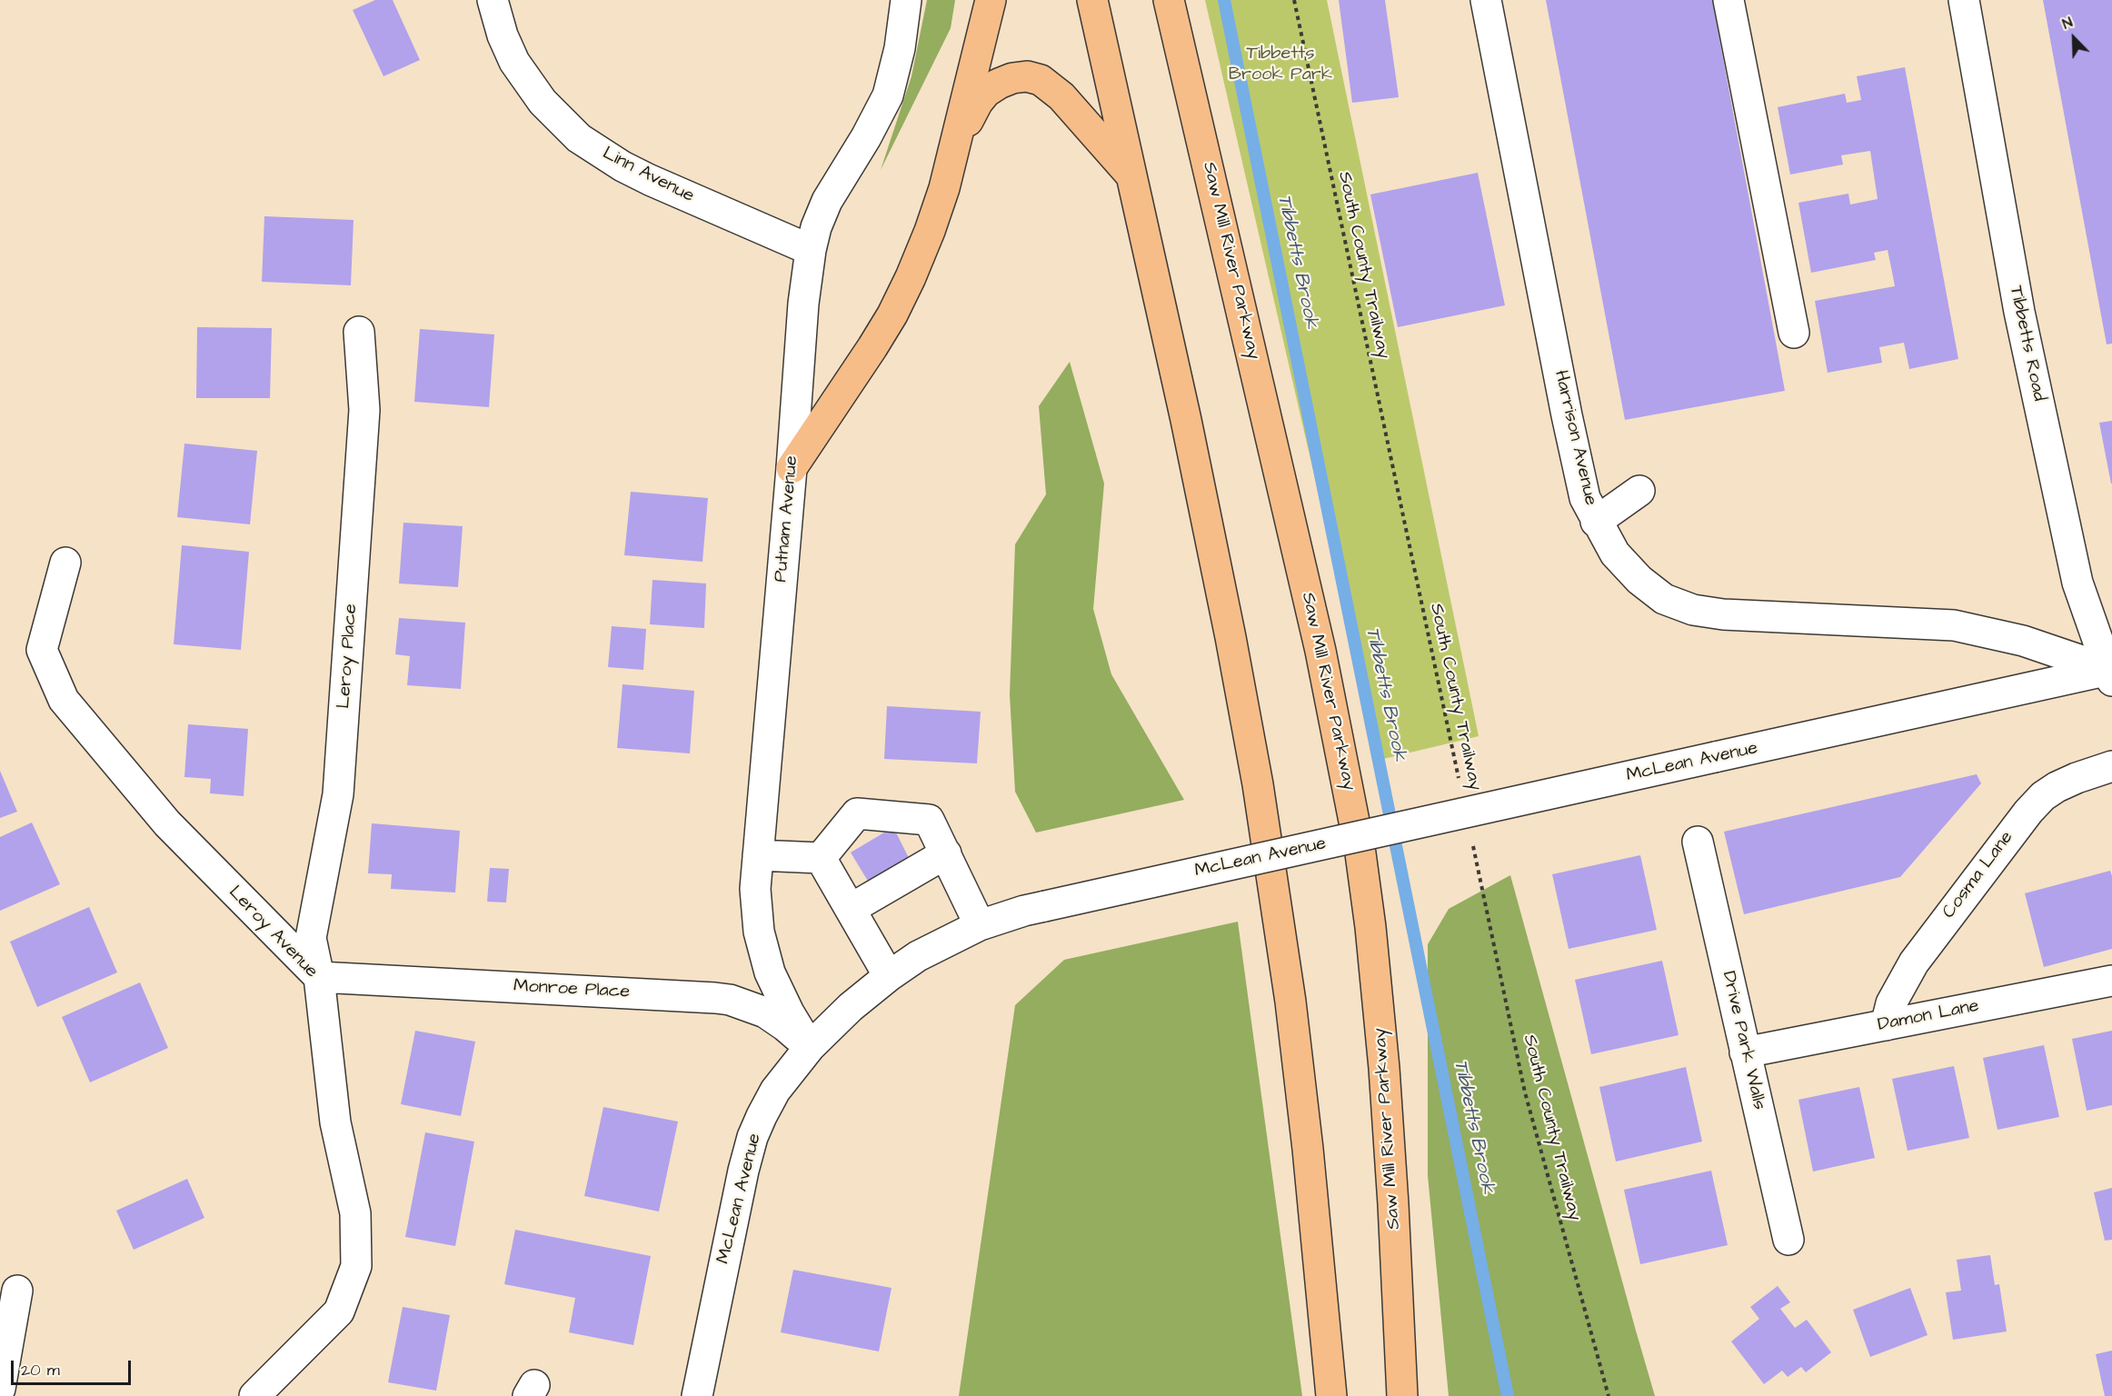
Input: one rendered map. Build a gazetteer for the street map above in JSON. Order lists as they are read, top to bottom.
{
  "streets": {
    "highway": ["Saw Mill River Parkway"],
    "street": [
      "Linn Avenue",
      "Tibbetts Road",
      "Harrison Avenue",
      "Putnam Avenue",
      "Leroy Place",
      "McLean Avenue",
      "Cosma Lane",
      "Leroy Avenue",
      "Monroe Place",
      "Damon Lane",
      "Drive Park Walls"
    ],
    "path": ["South County Trailway"]
  },
  "crossings": [
    ["Linn Avenue", "Putnam Avenue"],
    ["Tibbetts Road", "Harrison Avenue"],
    ["Tibbetts Road", "McLean Avenue"],
    ["Harrison Avenue", "McLean Avenue"],
    ["Putnam Avenue", "McLean Avenue"],
    ["Putnam Avenue", "Monroe Place"],
    ["Leroy Place", "Leroy Avenue"],
    ["Leroy Place", "Monroe Place"],
    ["McLean Avenue", "Monroe Place"],
    ["Cosma Lane", "Damon Lane"],
    ["Leroy Avenue", "Monroe Place"],
    ["Damon Lane", "Drive Park Walls"]
  ],
  "water": ["Tibbetts Brook"],
  "parks": ["Tibbetts Brook Park"],
  "scale_bar": "20 m",
  "north": "top left"
}
